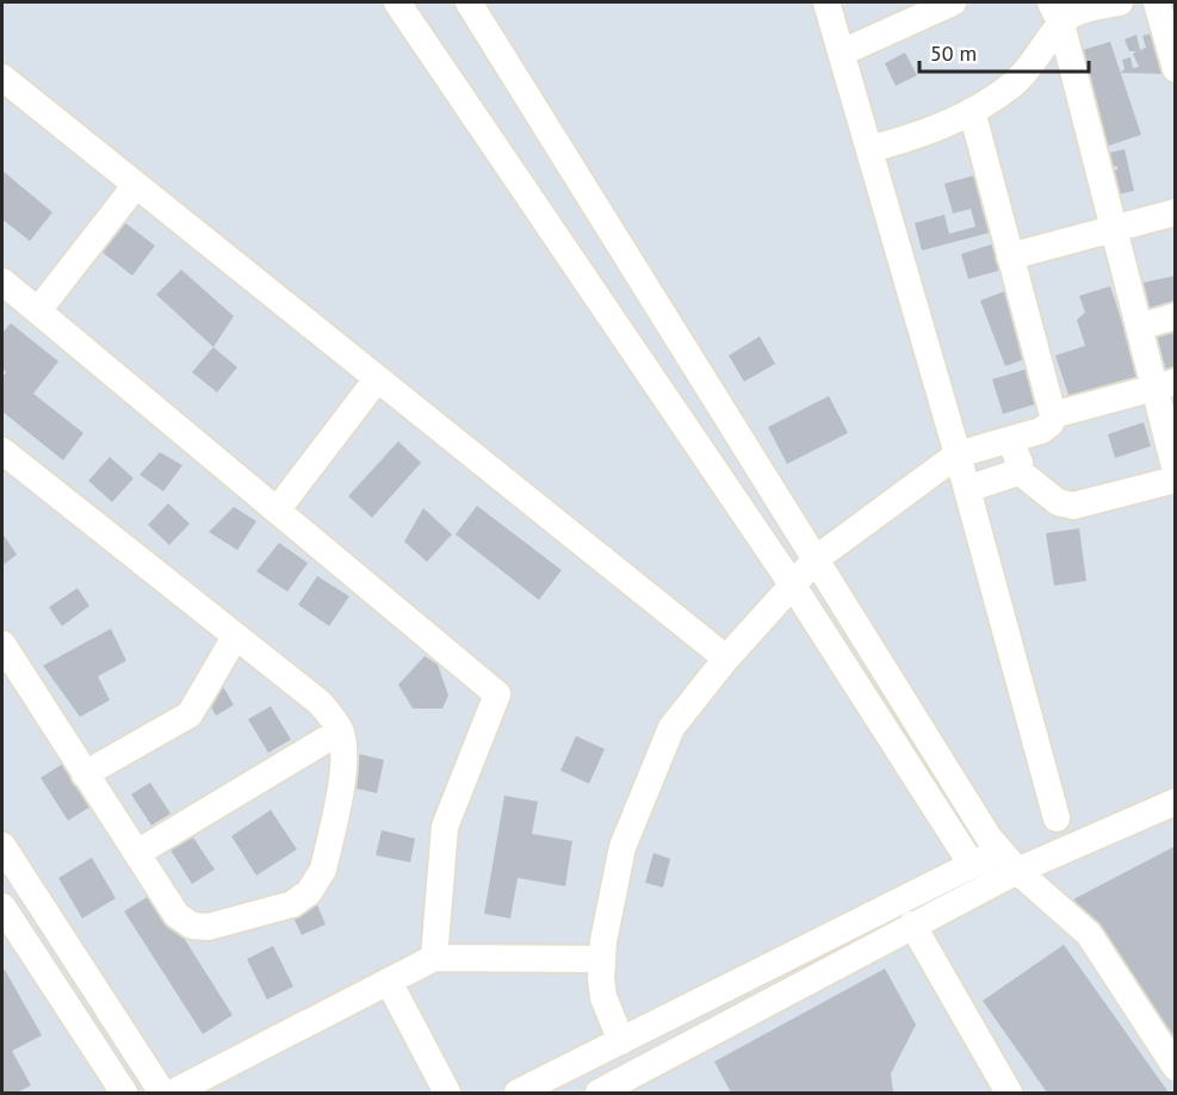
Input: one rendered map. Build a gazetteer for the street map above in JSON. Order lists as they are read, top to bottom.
{
  "scale_bar": "50 m"
}
